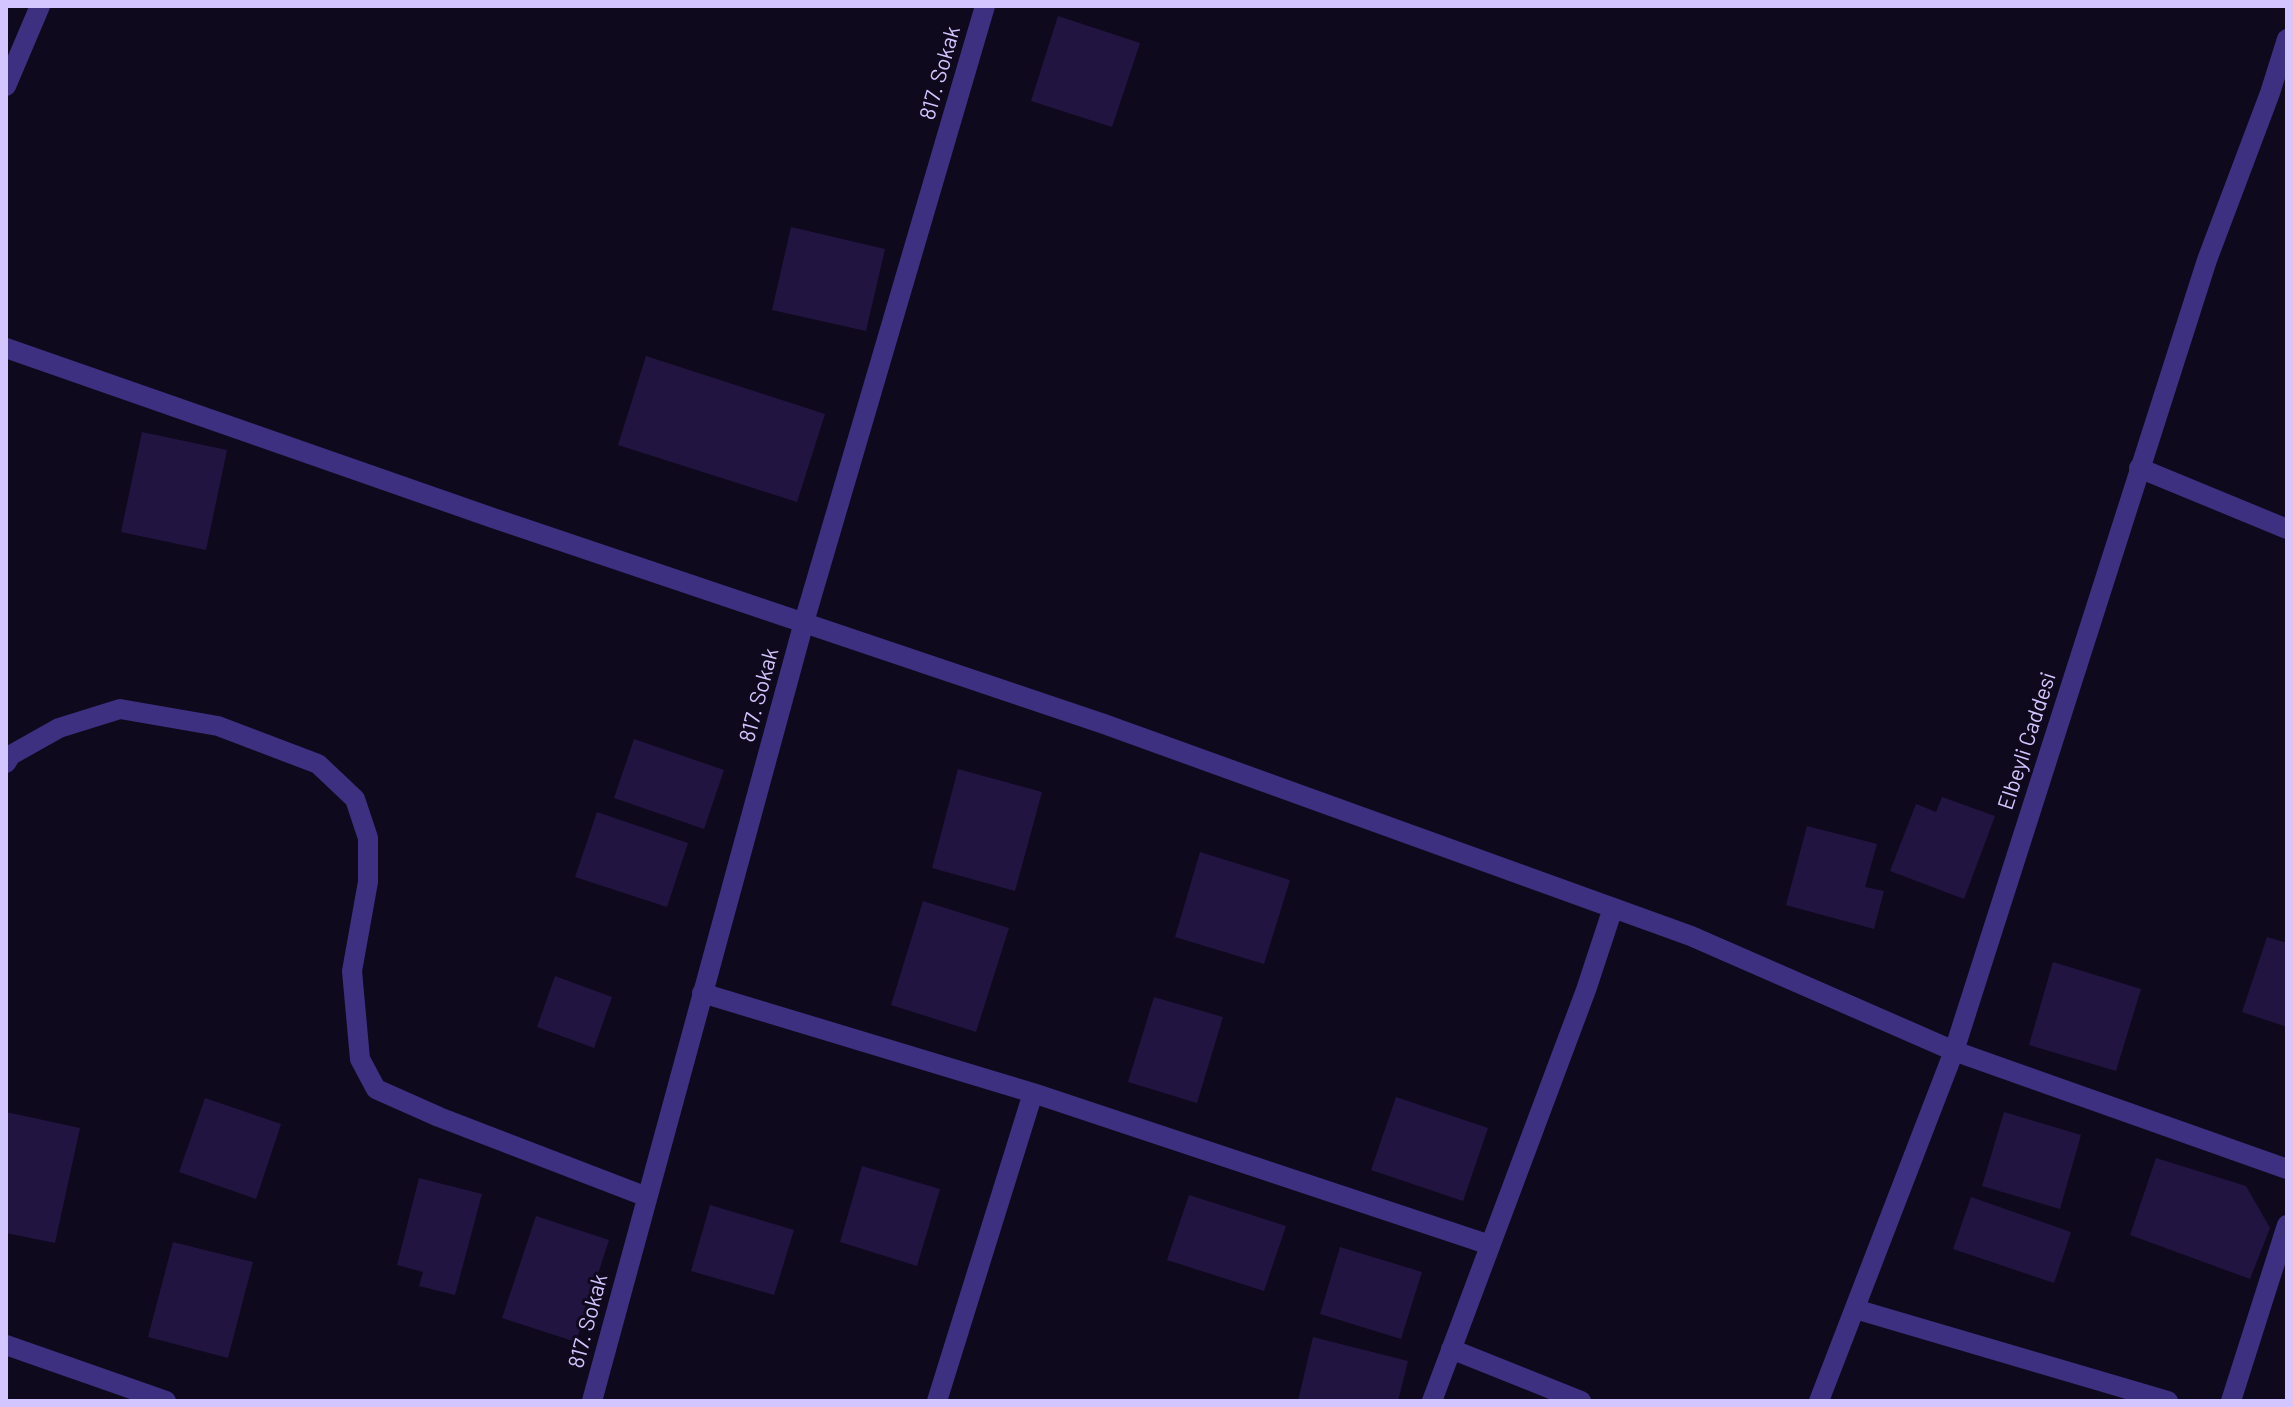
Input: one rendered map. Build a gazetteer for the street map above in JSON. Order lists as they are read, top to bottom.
{
  "streets": {
    "street": ["817. Sokak", "Elbeyli Caddesi"]
  }
}
